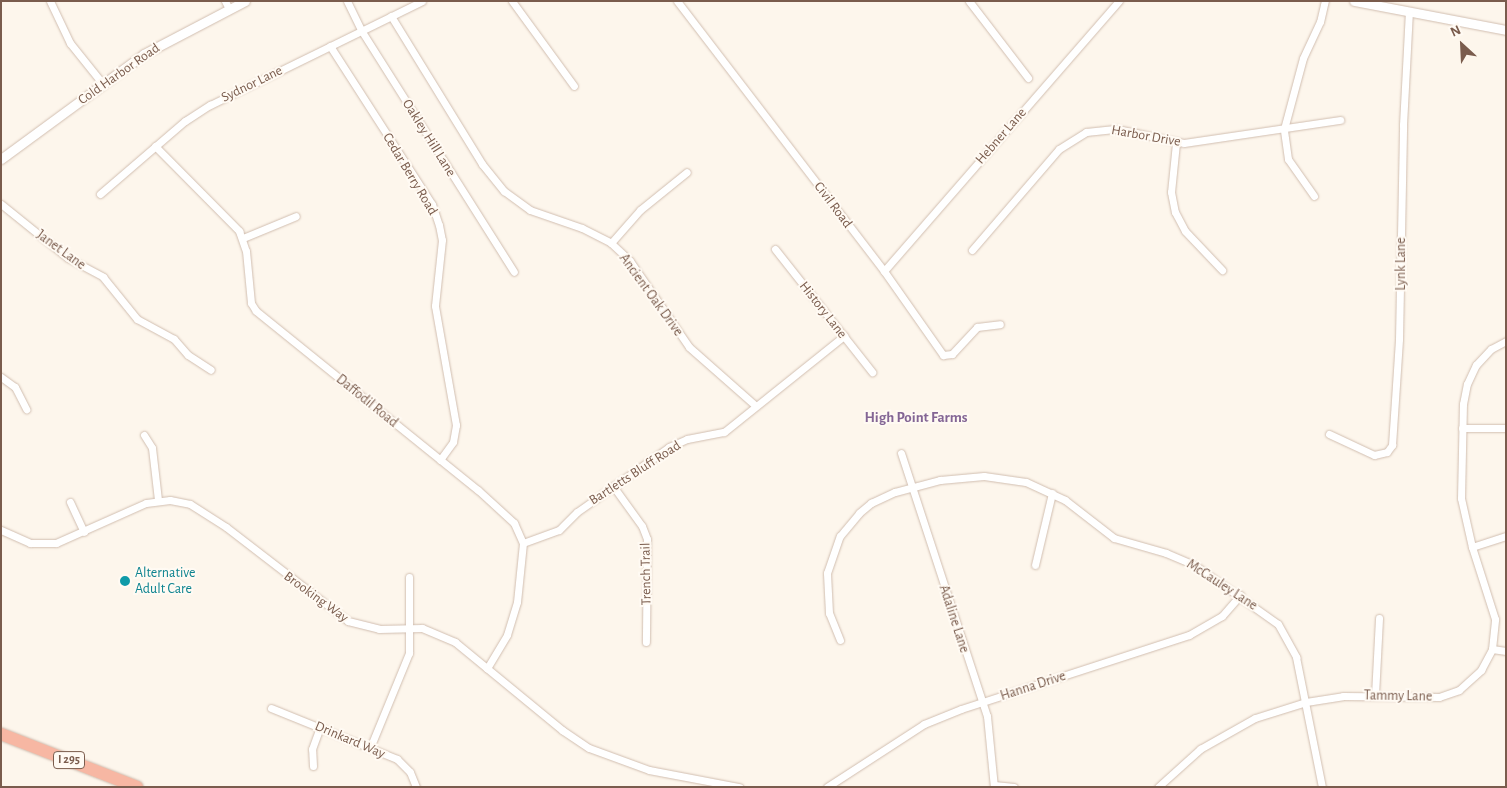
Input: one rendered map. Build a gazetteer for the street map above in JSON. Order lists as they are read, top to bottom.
{
  "streets": {
    "highway": ["I 295"],
    "main road": ["Cold Harbor Road"],
    "street": [
      "Sydnor Lane",
      "Hebner Lane",
      "Harbor Drive",
      "Oakley Hill Lane",
      "Cedar Berry Road",
      "Civil Road",
      "Janet Lane",
      "Lynk Lane",
      "Ancient Oak Drive",
      "History Lane",
      "Daffodil Road",
      "Bartletts Bluff Road",
      "Trench Trail",
      "McCauley Lane",
      "Brooking Way",
      "Adaline Lane",
      "Hanna Drive",
      "Tammy Lane",
      "Drinkard Way"
    ]
  },
  "crossings": [
    ["Sydnor Lane", "Oakley Hill Lane"],
    ["Sydnor Lane", "Cedar Berry Road"],
    ["Sydnor Lane", "Ancient Oak Drive"],
    ["Hebner Lane", "Civil Road"],
    ["Cedar Berry Road", "Daffodil Road"],
    ["Ancient Oak Drive", "Bartletts Bluff Road"],
    ["History Lane", "Bartletts Bluff Road"],
    ["Daffodil Road", "Bartletts Bluff Road"],
    ["Bartletts Bluff Road", "Trench Trail"],
    ["McCauley Lane", "Adaline Lane"],
    ["McCauley Lane", "Hanna Drive"],
    ["McCauley Lane", "Tammy Lane"],
    ["Adaline Lane", "Hanna Drive"]
  ],
  "districts": ["High Point Farms"],
  "places": ["Alternative Adult Care"],
  "north": "top left"
}
